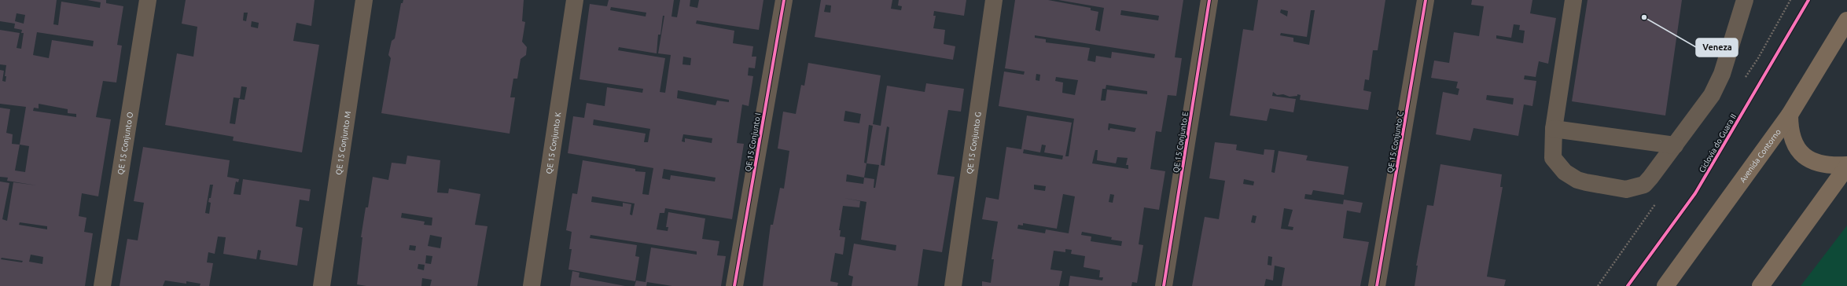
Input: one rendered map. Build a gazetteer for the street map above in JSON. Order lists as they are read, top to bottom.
{
  "streets": {
    "main road": ["Avenida Contorno"],
    "street": [
      "QE 15 Conjunto I",
      "QE 15 Conjunto E",
      "QE 15 Conjunto C",
      "QE 15 Conjunto O",
      "QE 15 Conjunto M",
      "QE 15 Conjunto K",
      "QE 15 Conjunto G"
    ],
    "cycle path": ["Ciclovia do Guara II"]
  },
  "places": ["Veneza"]
}
